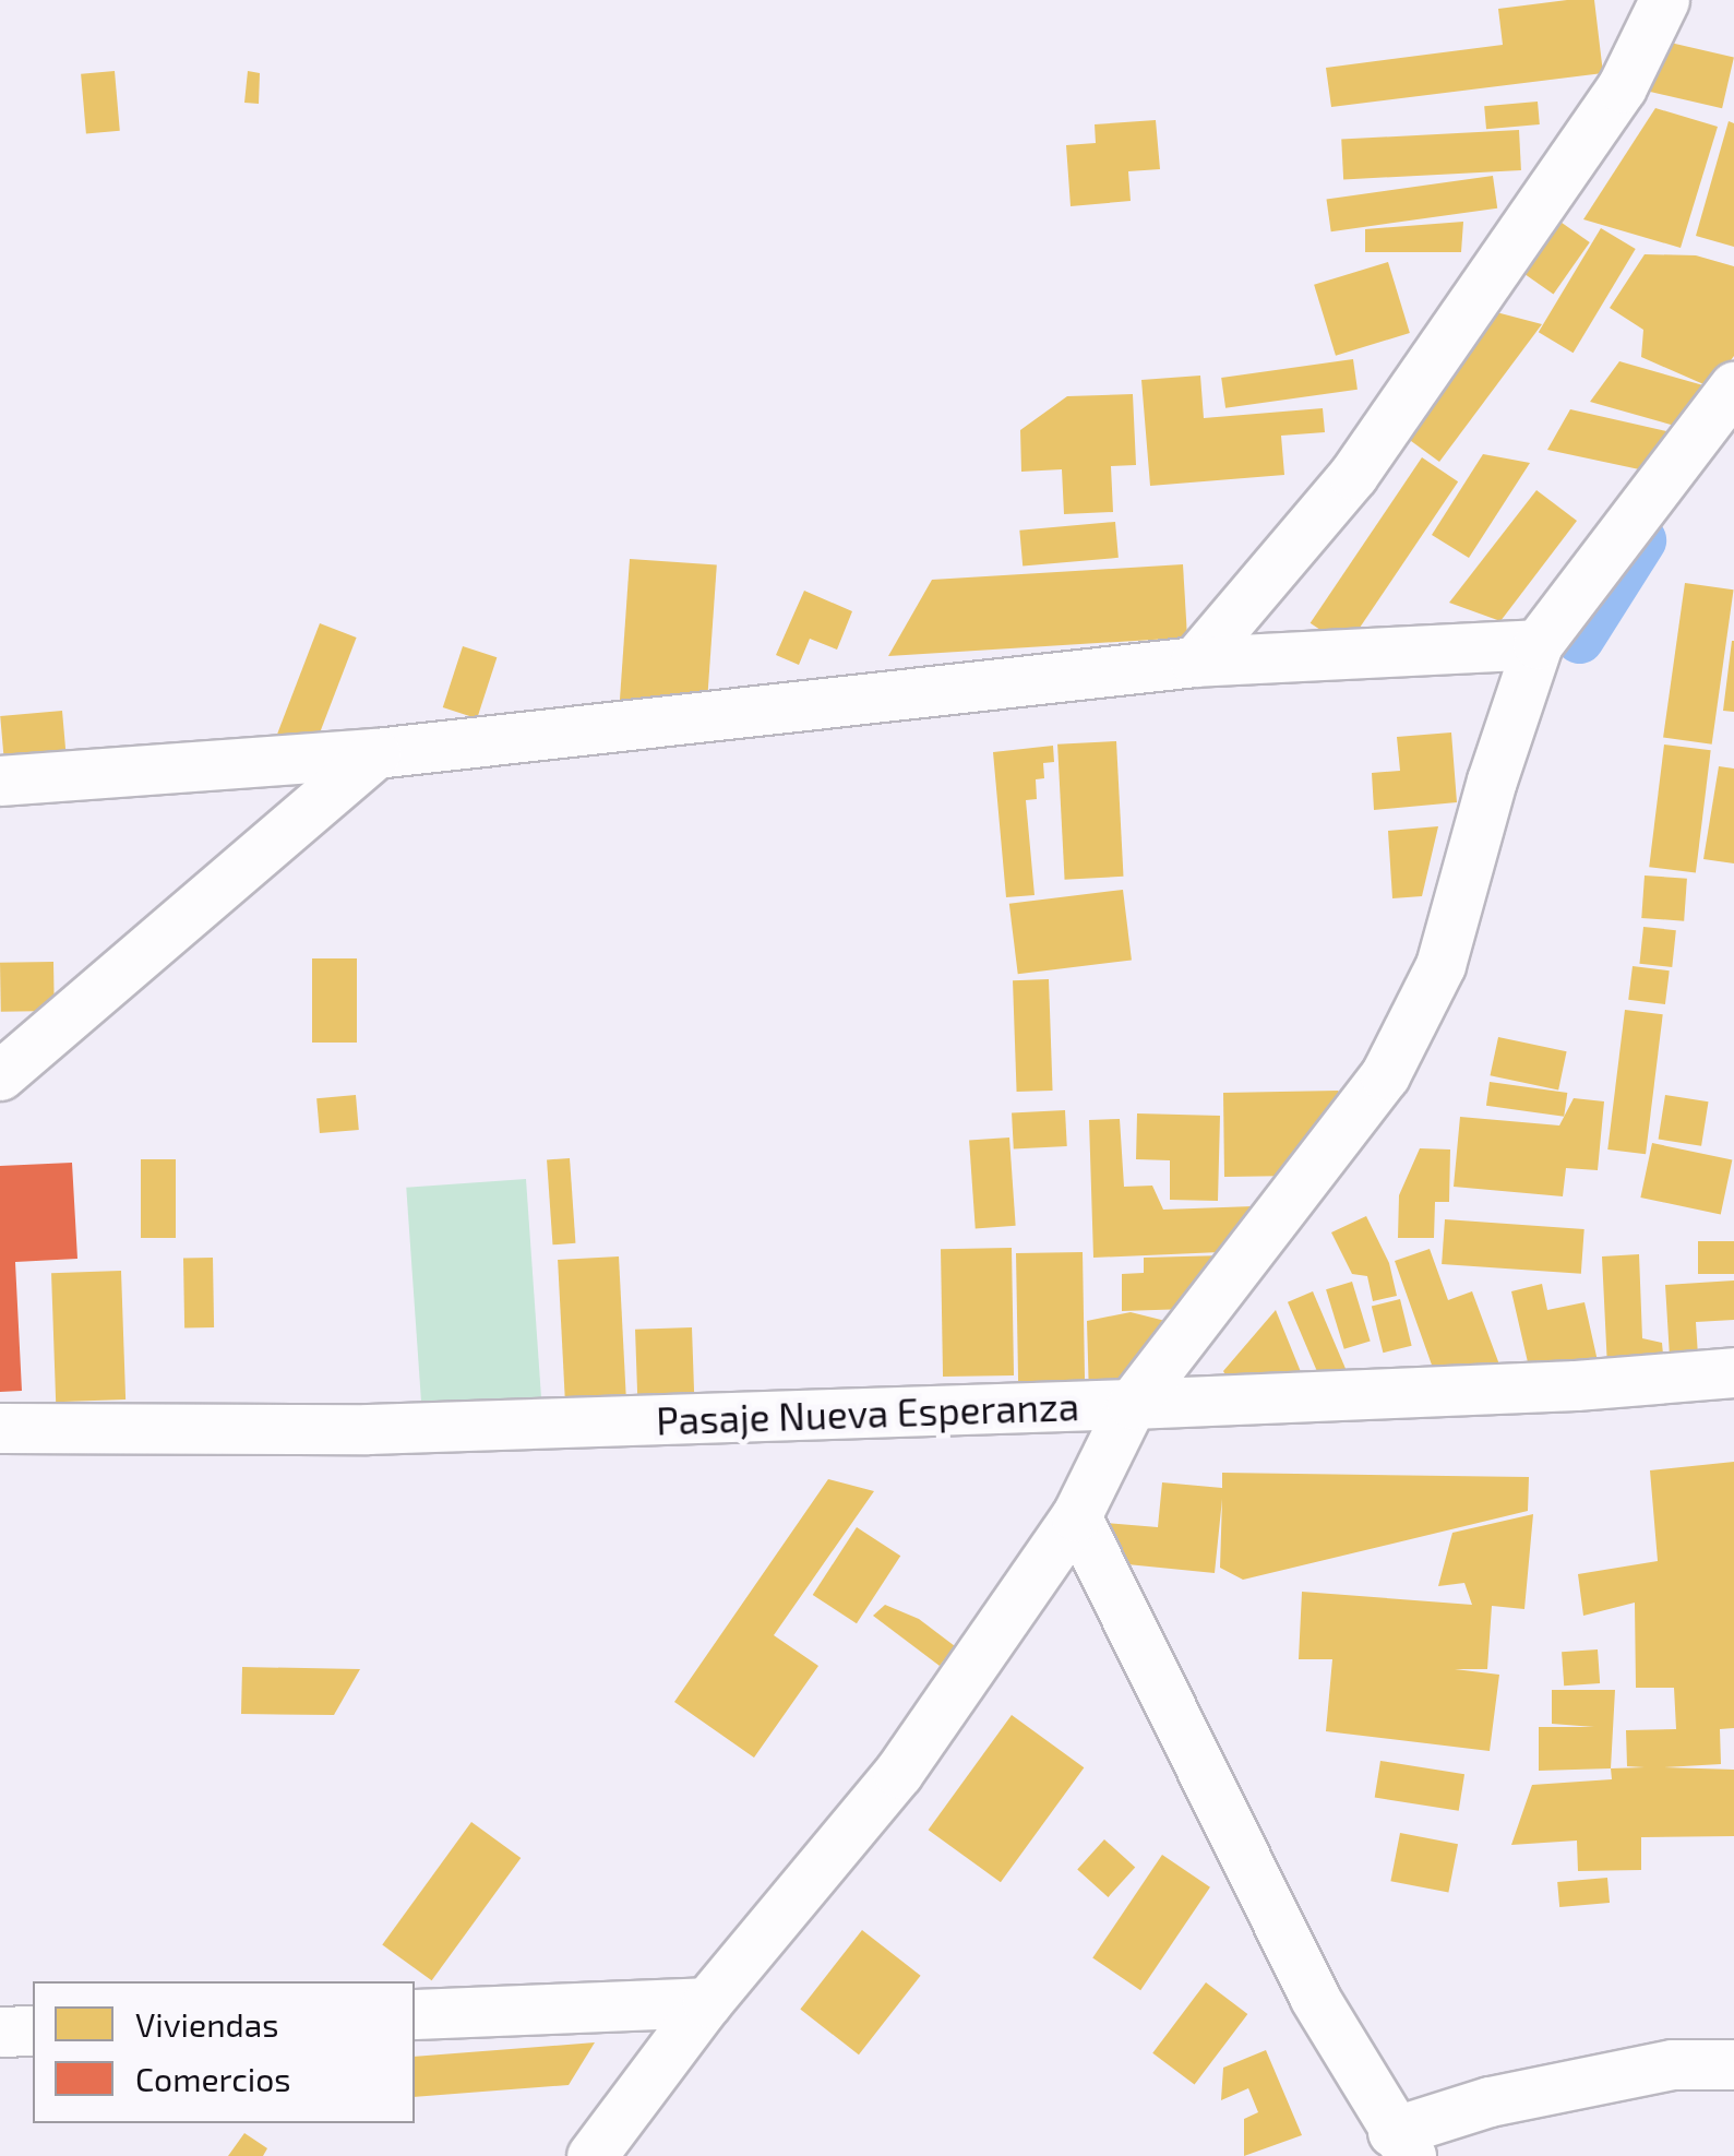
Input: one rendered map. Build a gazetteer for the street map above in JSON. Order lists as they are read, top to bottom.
{
  "streets": {
    "street": ["Pasaje Nueva Esperanza"]
  },
  "legend": ["Viviendas", "Comercios"]
}
